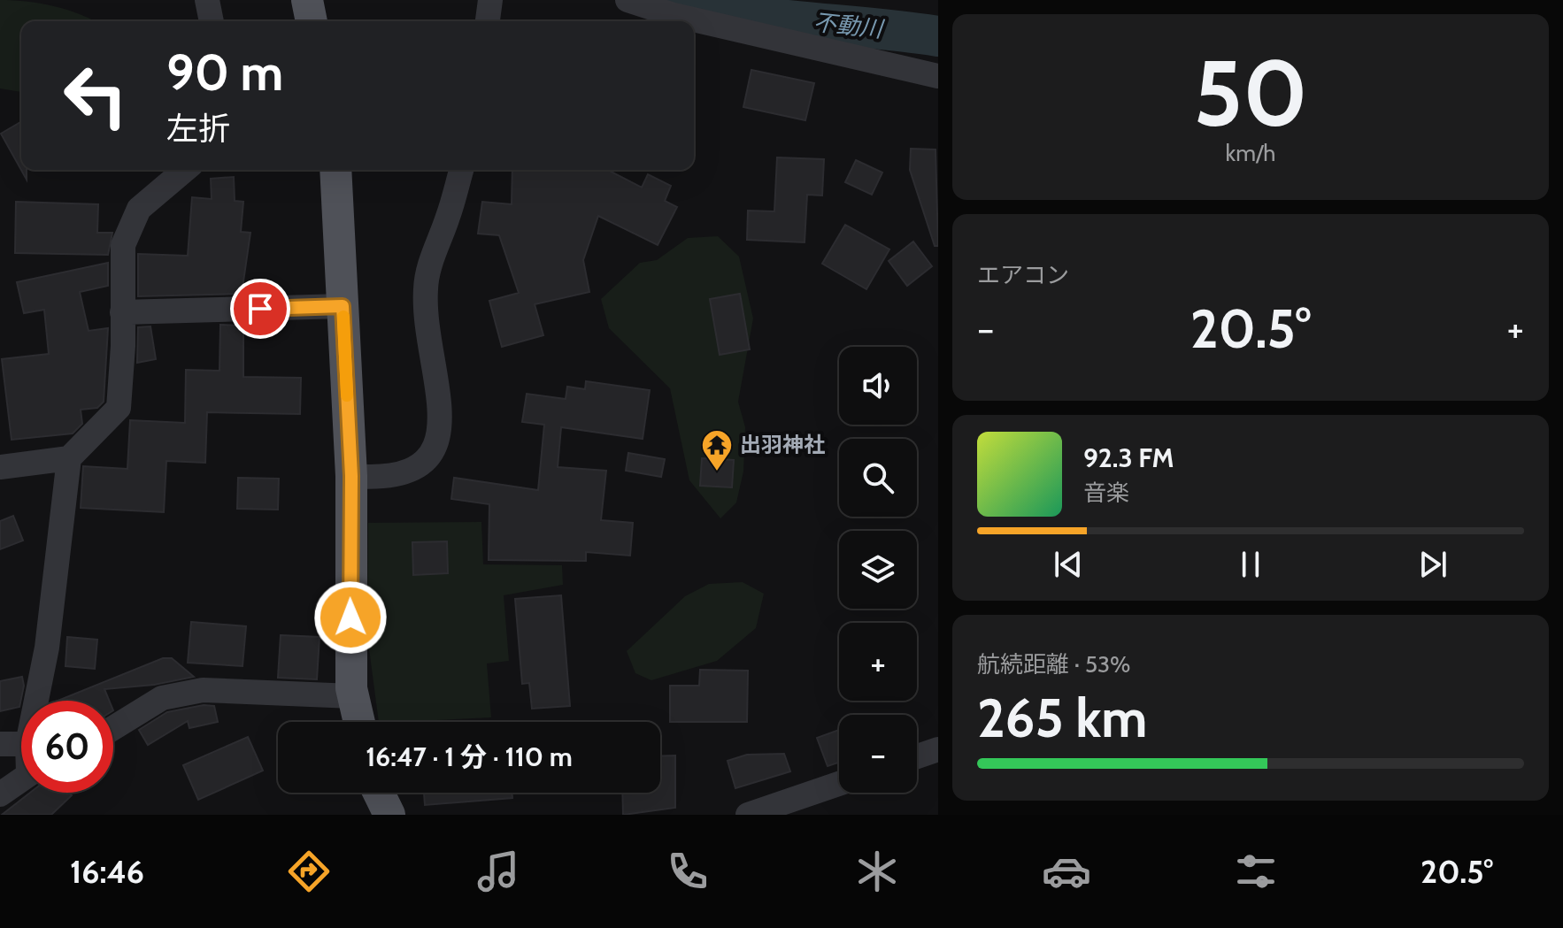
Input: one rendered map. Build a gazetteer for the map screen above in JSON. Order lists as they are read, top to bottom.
{
  "water": ["不動川"],
  "places": {
    "temple": ["出羽神社"]
  },
  "page": {
    "tile": [
      ["50", "km/h"],
      "エアコン",
      ["航続距離 · 53%", "265 km"]
    ],
    "turn": ["90 m", "左折"],
    "heat": ["−", "20.5°", "+"],
    "map_buttons": ["+", "−"],
    "song": ["92.3 FM", "音楽"],
    "limit": "60",
    "trip": "16:47 · 1 分 · 110 m",
    "tabs": ["16:46", "20.5°"]
  }
}
